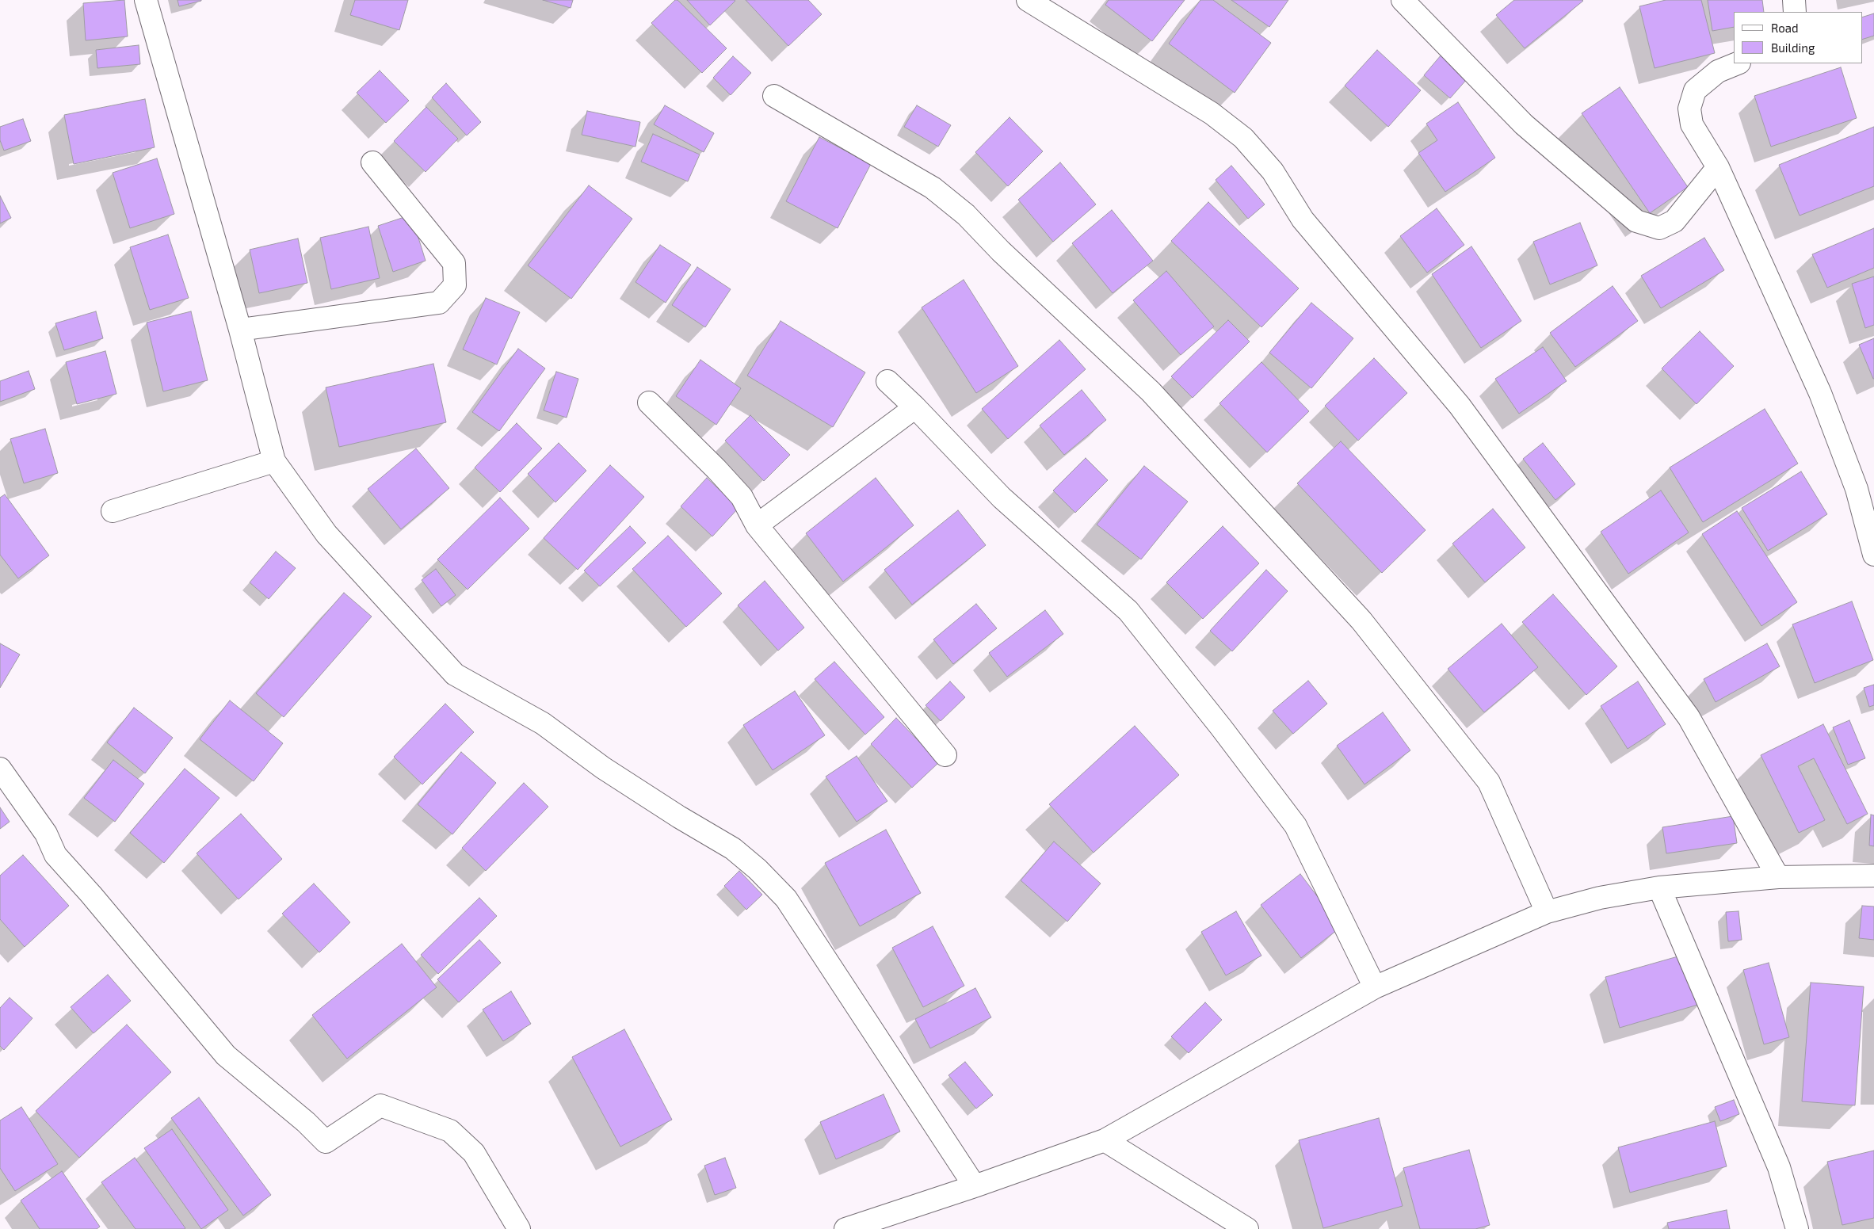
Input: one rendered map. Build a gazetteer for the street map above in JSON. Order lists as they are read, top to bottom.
{
  "legend": ["Road", "Building"]
}
